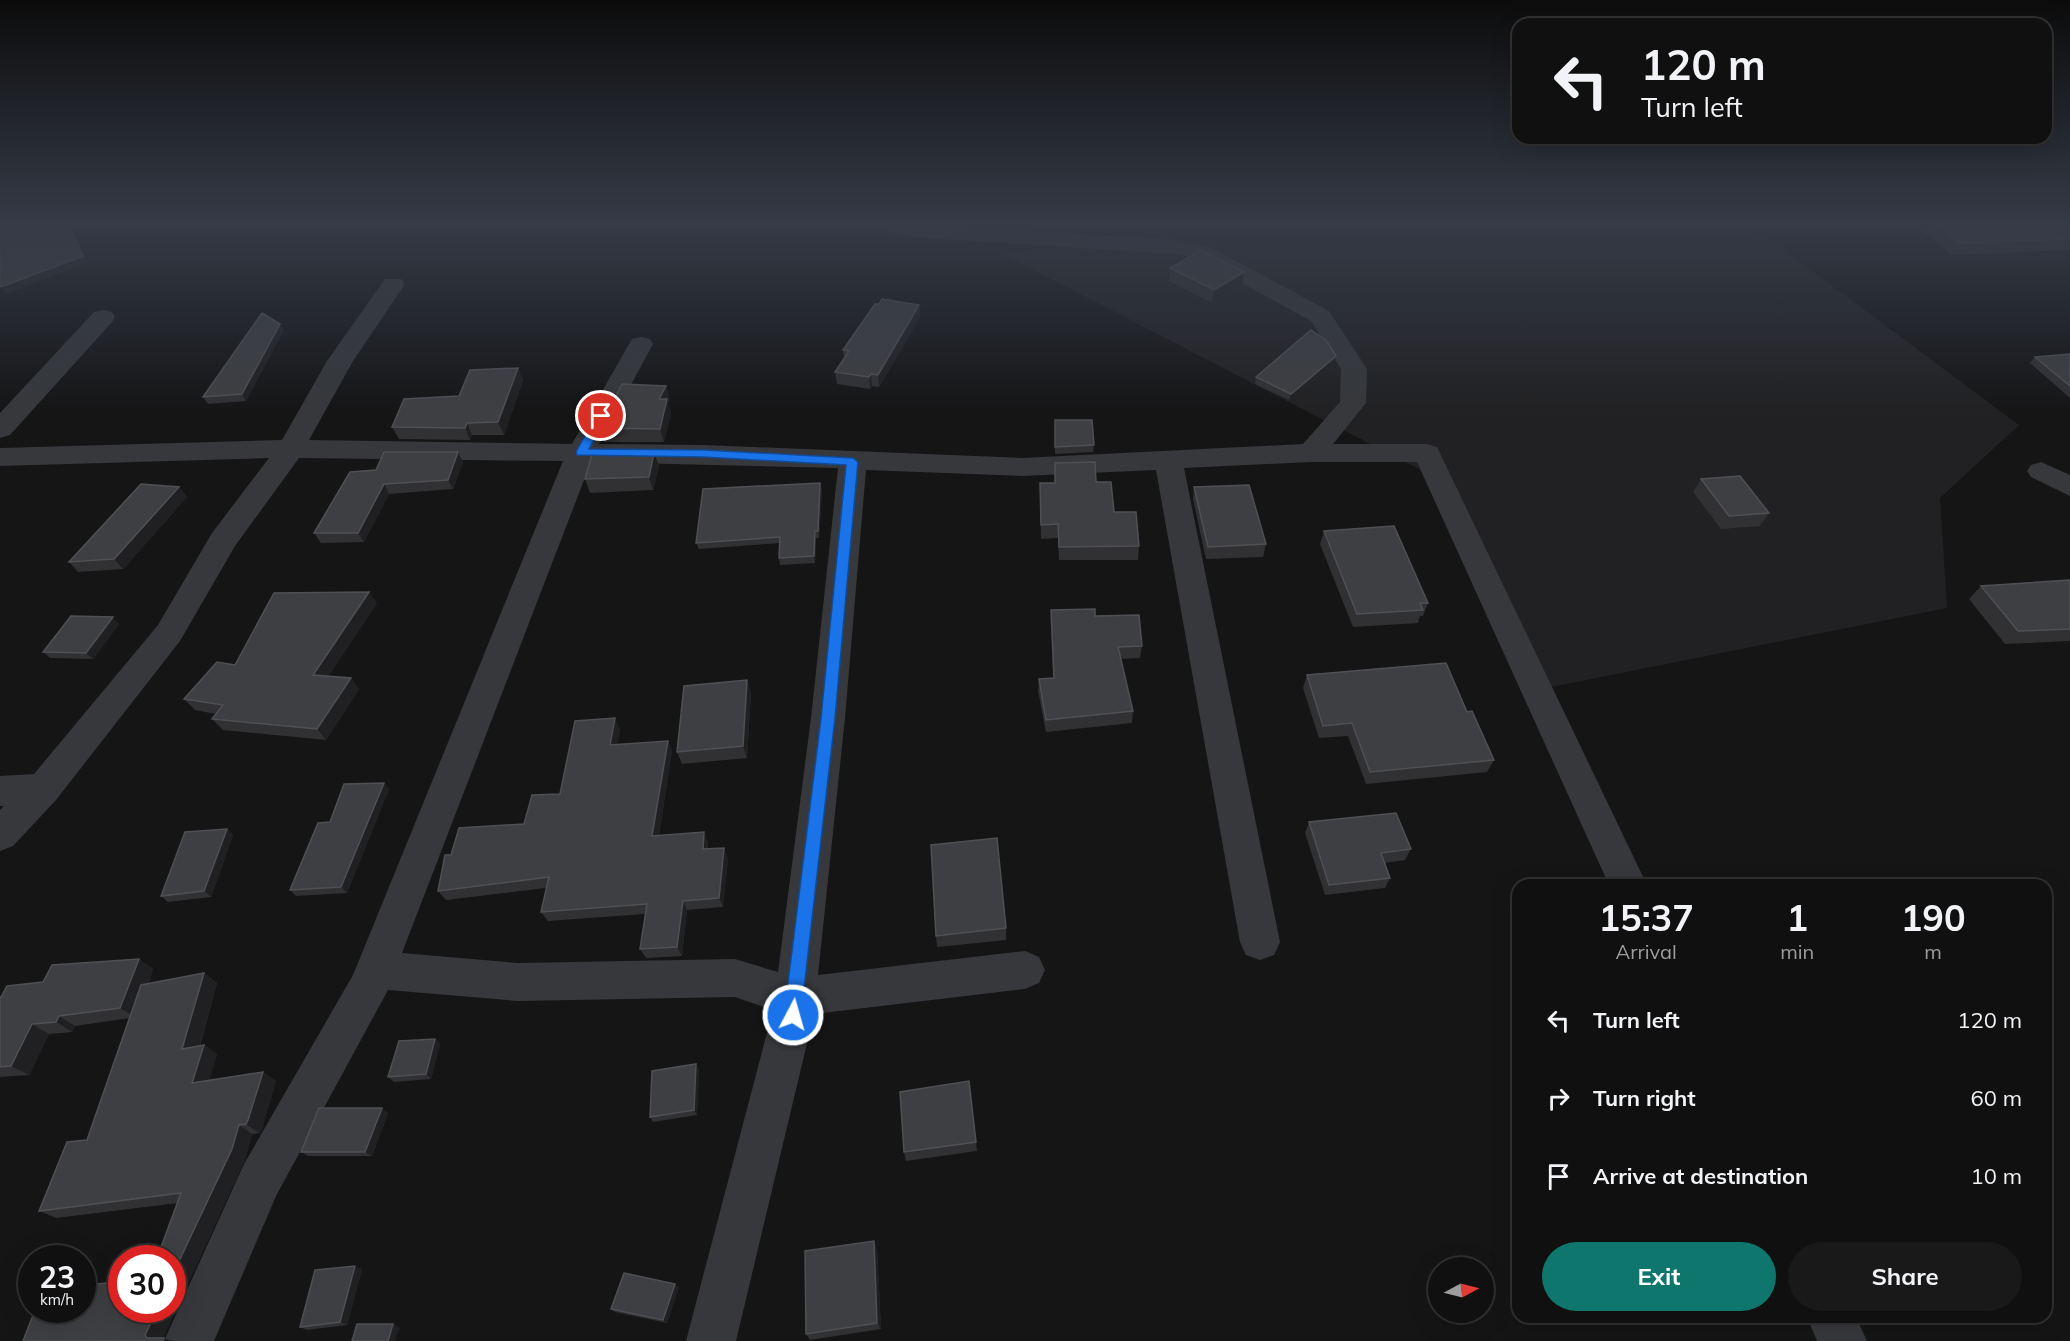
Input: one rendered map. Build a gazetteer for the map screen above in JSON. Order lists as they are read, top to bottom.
{
  "north": "right",
  "page": {
    "turn": ["120 m", "Turn left"],
    "eta": [
      "15:37",
      "Arrival",
      "1",
      "min",
      "190",
      "m"
    ],
    "list": [
      {
        "name": "Turn left",
        "value": "120 m"
      },
      {
        "name": "Turn right",
        "value": "60 m"
      },
      {
        "name": "Arrive at destination",
        "value": "10 m"
      }
    ],
    "buttons": ["Exit", "Share"],
    "speed": "23 km/h",
    "limit": "30"
  }
}
